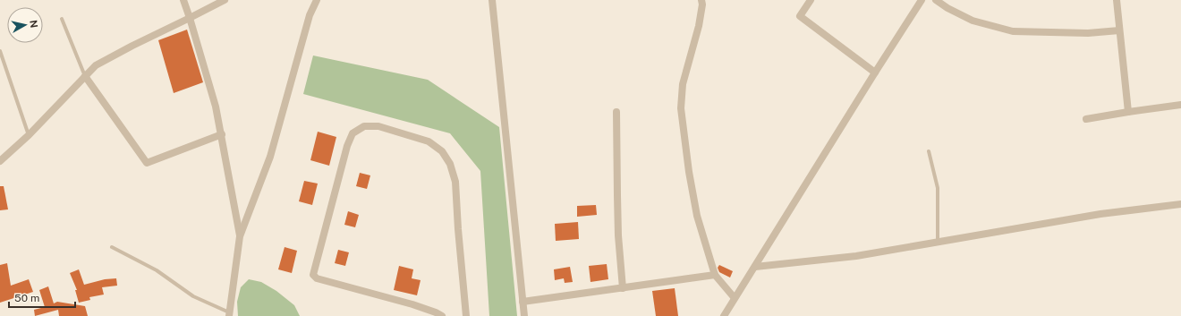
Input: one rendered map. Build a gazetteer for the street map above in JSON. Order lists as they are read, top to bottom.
{
  "scale_bar": "50 m",
  "north": "right"
}
